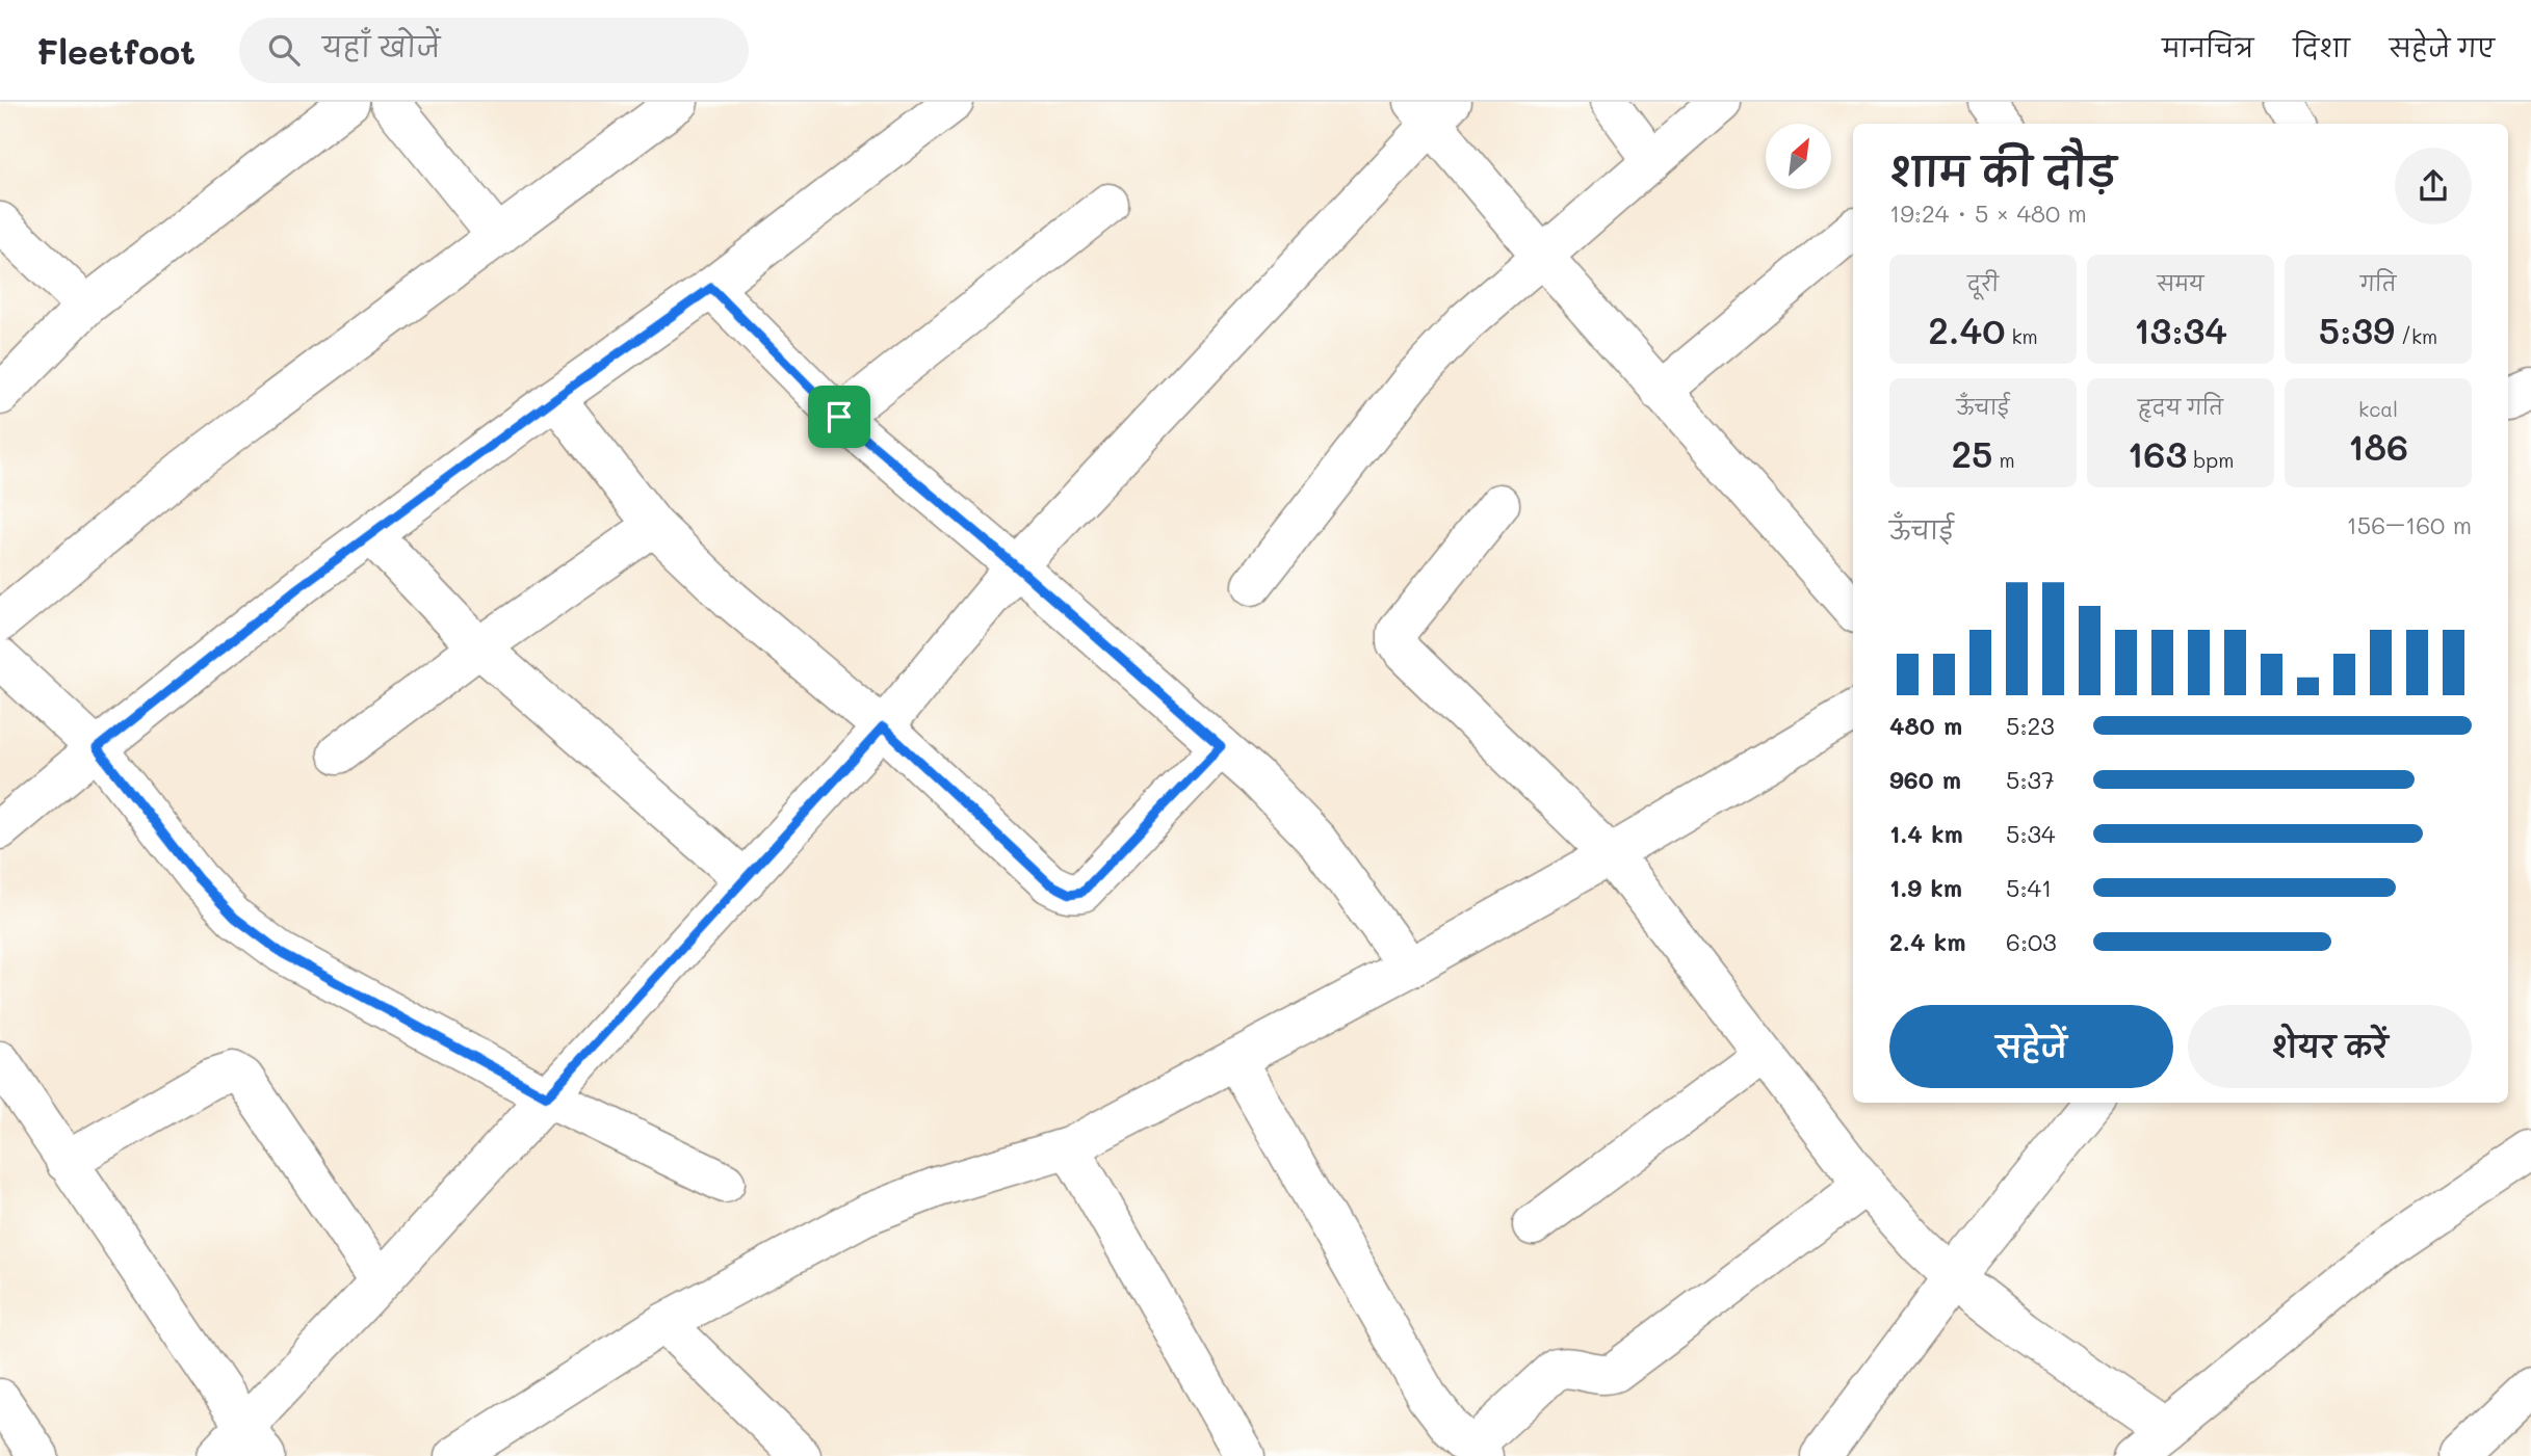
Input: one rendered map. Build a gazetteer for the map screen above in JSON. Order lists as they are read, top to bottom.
{
  "north": "top right",
  "page": {
    "header": "Fleetfoot",
    "search": "यहाँ खोजें",
    "nav": ["मानचित्र", "दिशा", "सहेजे गए"],
    "heading": ["शाम की दौड़", "19:24 · 5 × 480 m"],
    "stats": [
      ["दूरी", "2.40 km"],
      ["समय", "13:34"],
      ["गति", "5:39 /km"],
      ["ऊँचाई", "25 m"],
      ["हृदय गति", "163 bpm"],
      ["kcal", "186"]
    ],
    "chart": ["ऊँचाई", "156–160 m"],
    "list": [
      {
        "name": "480 m",
        "note": "5:23"
      },
      {
        "name": "960 m",
        "note": "5:37"
      },
      {
        "name": "1.4 km",
        "note": "5:34"
      },
      {
        "name": "1.9 km",
        "note": "5:41"
      },
      {
        "name": "2.4 km",
        "note": "6:03"
      }
    ],
    "buttons": ["सहेजें", "शेयर करें"]
  }
}
